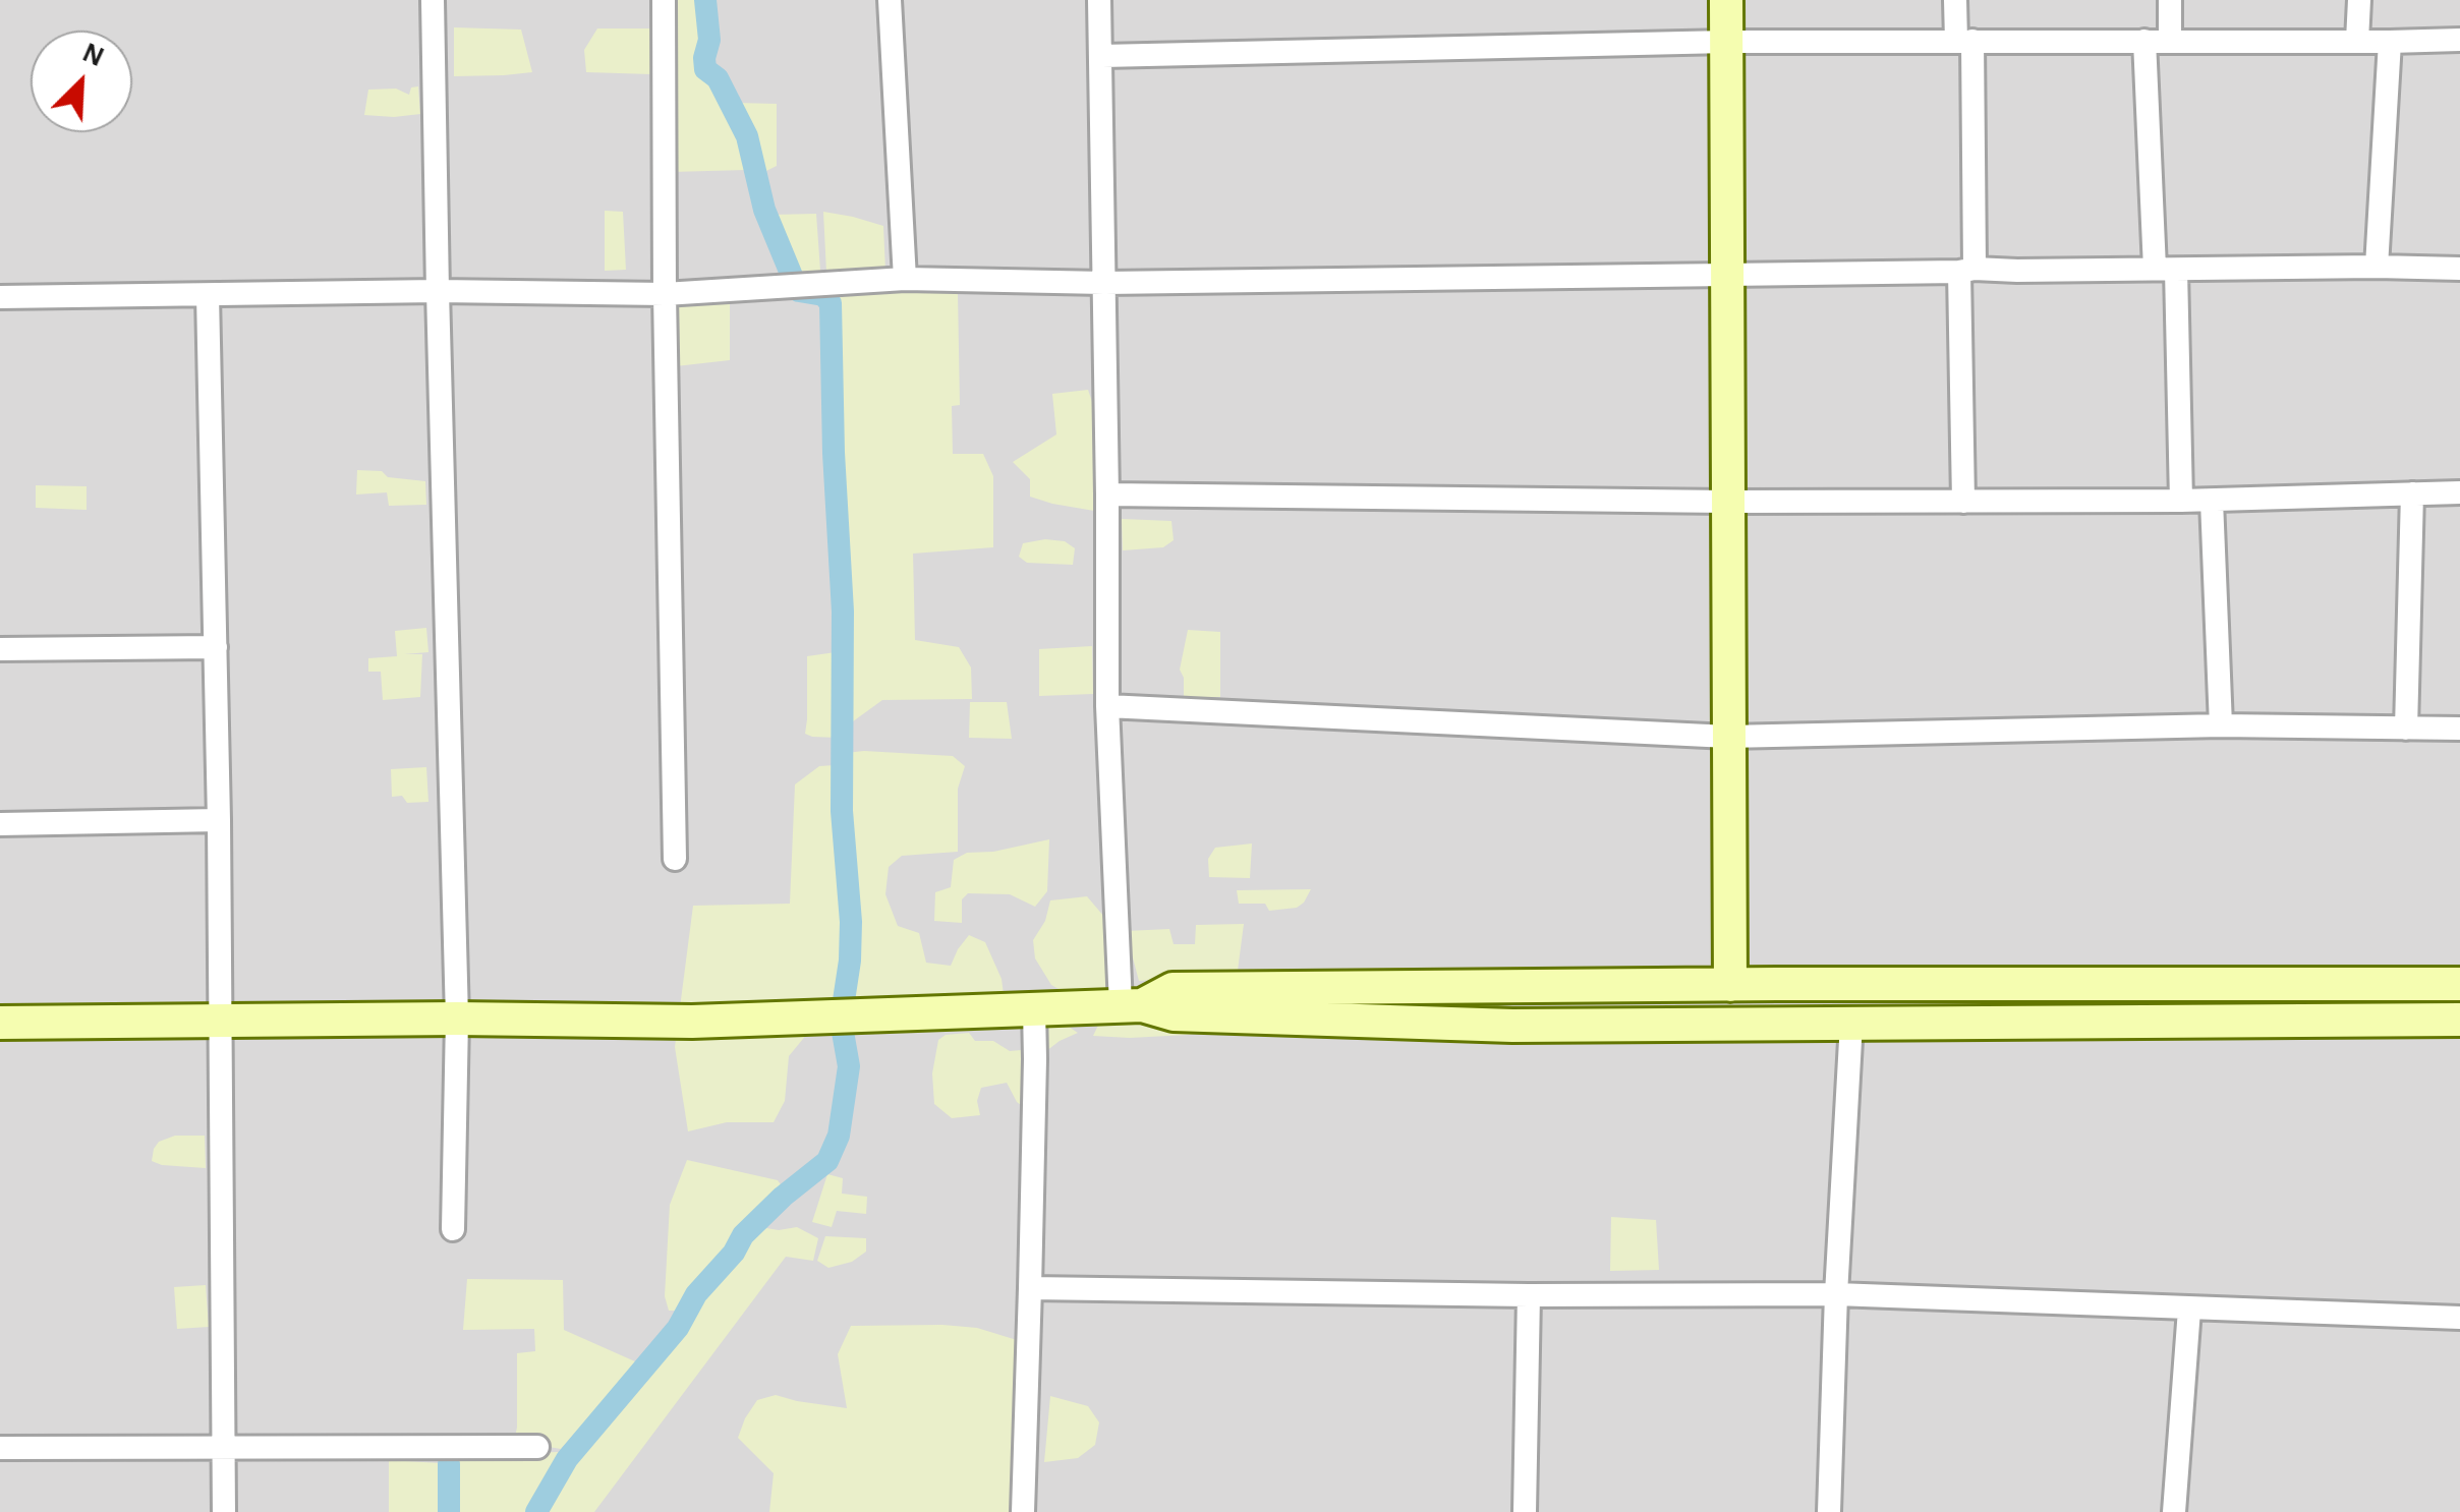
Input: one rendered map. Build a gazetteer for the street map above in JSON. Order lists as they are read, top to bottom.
{
  "north": "top right"
}
